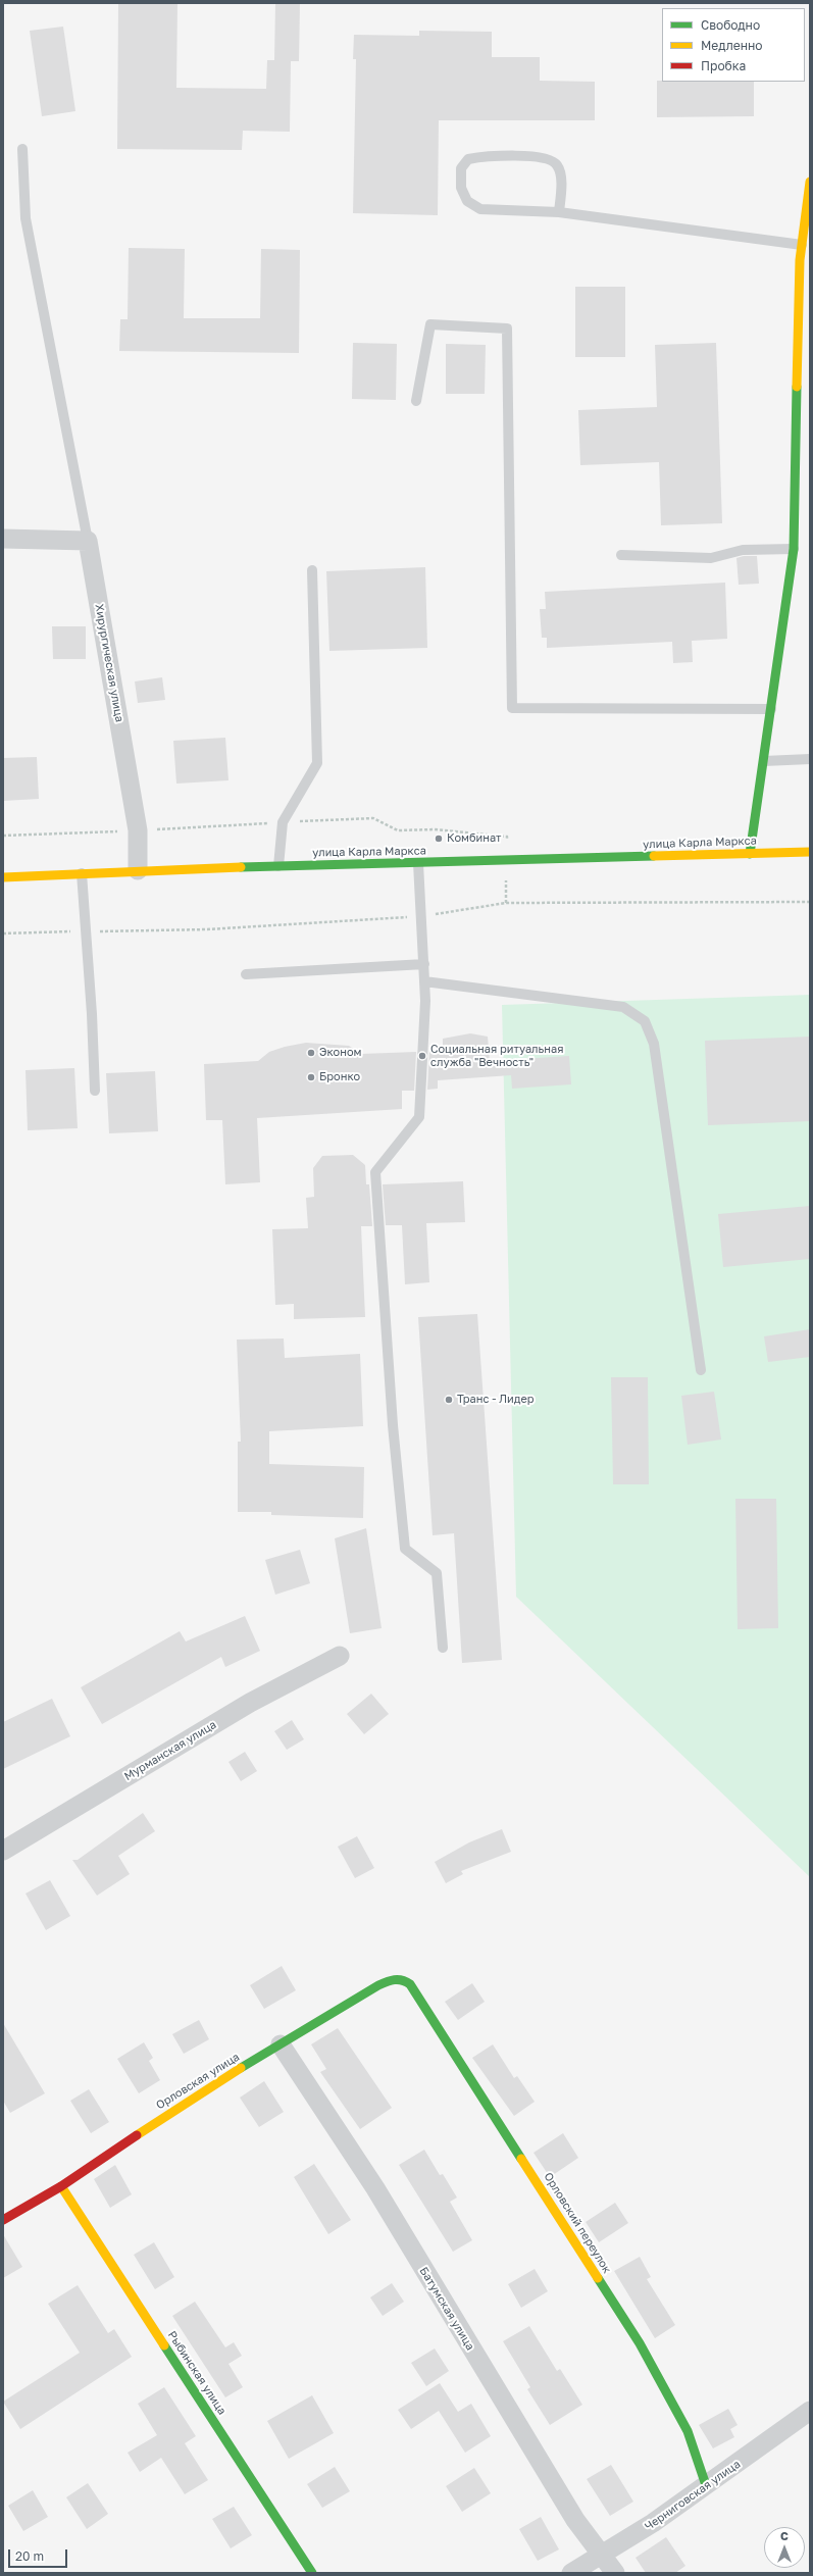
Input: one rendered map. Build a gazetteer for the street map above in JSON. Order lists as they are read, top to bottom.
{
  "streets": {
    "main road": [
      "улица Карла Маркса",
      "Орловская улица",
      "Орловский переулок",
      "Рыбинская улица"
    ],
    "street": [
      "Хирургическая улица",
      "Мурманская улица",
      "Батумская улица",
      "Черниговская улица"
    ]
  },
  "crossings": [
    ["Хирургическая улица", "улица Карла Маркса"],
    ["Орловская улица", "Орловский переулок"],
    ["Орловская улица", "Батумская улица"],
    ["Орловская улица", "Рыбинская улица"],
    ["Орловский переулок", "Черниговская улица"],
    ["Батумская улица", "Черниговская улица"]
  ],
  "places": [
    "Комбинат",
    "Эконом",
    "Социальная ритуальная служба \"Вечность\"",
    "Бронко",
    "Транс - Лидер"
  ],
  "legend": ["Свободно", "Медленно", "Пробка"],
  "scale_bar": "20 m",
  "north": "top"
}
